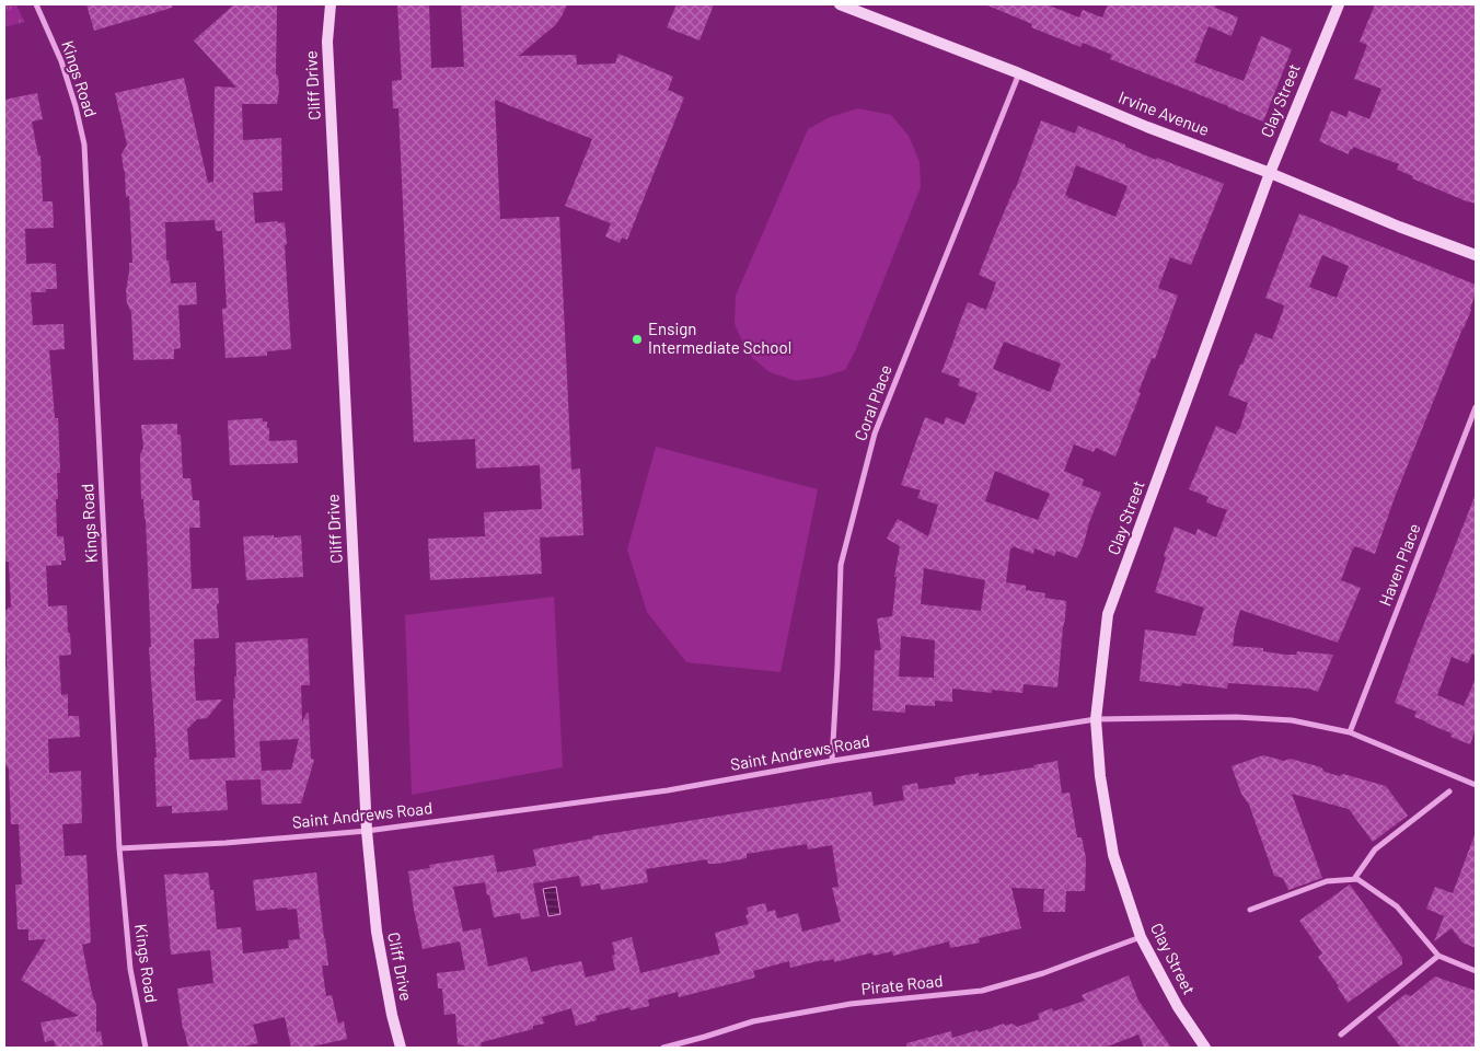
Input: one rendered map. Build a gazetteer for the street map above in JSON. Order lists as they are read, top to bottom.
{
  "streets": {
    "street": [
      "Kings Road",
      "Cliff Drive",
      "Clay Street",
      "Irvine Avenue",
      "Coral Place",
      "Haven Place",
      "Saint Andrews Road",
      "Pirate Road"
    ]
  },
  "crossings": [
    ["Kings Road", "Saint Andrews Road"],
    ["Cliff Drive", "Saint Andrews Road"],
    ["Clay Street", "Irvine Avenue"],
    ["Clay Street", "Saint Andrews Road"],
    ["Clay Street", "Pirate Road"],
    ["Irvine Avenue", "Coral Place"],
    ["Coral Place", "Saint Andrews Road"],
    ["Haven Place", "Saint Andrews Road"]
  ],
  "places": ["Ensign Intermediate School"]
}
